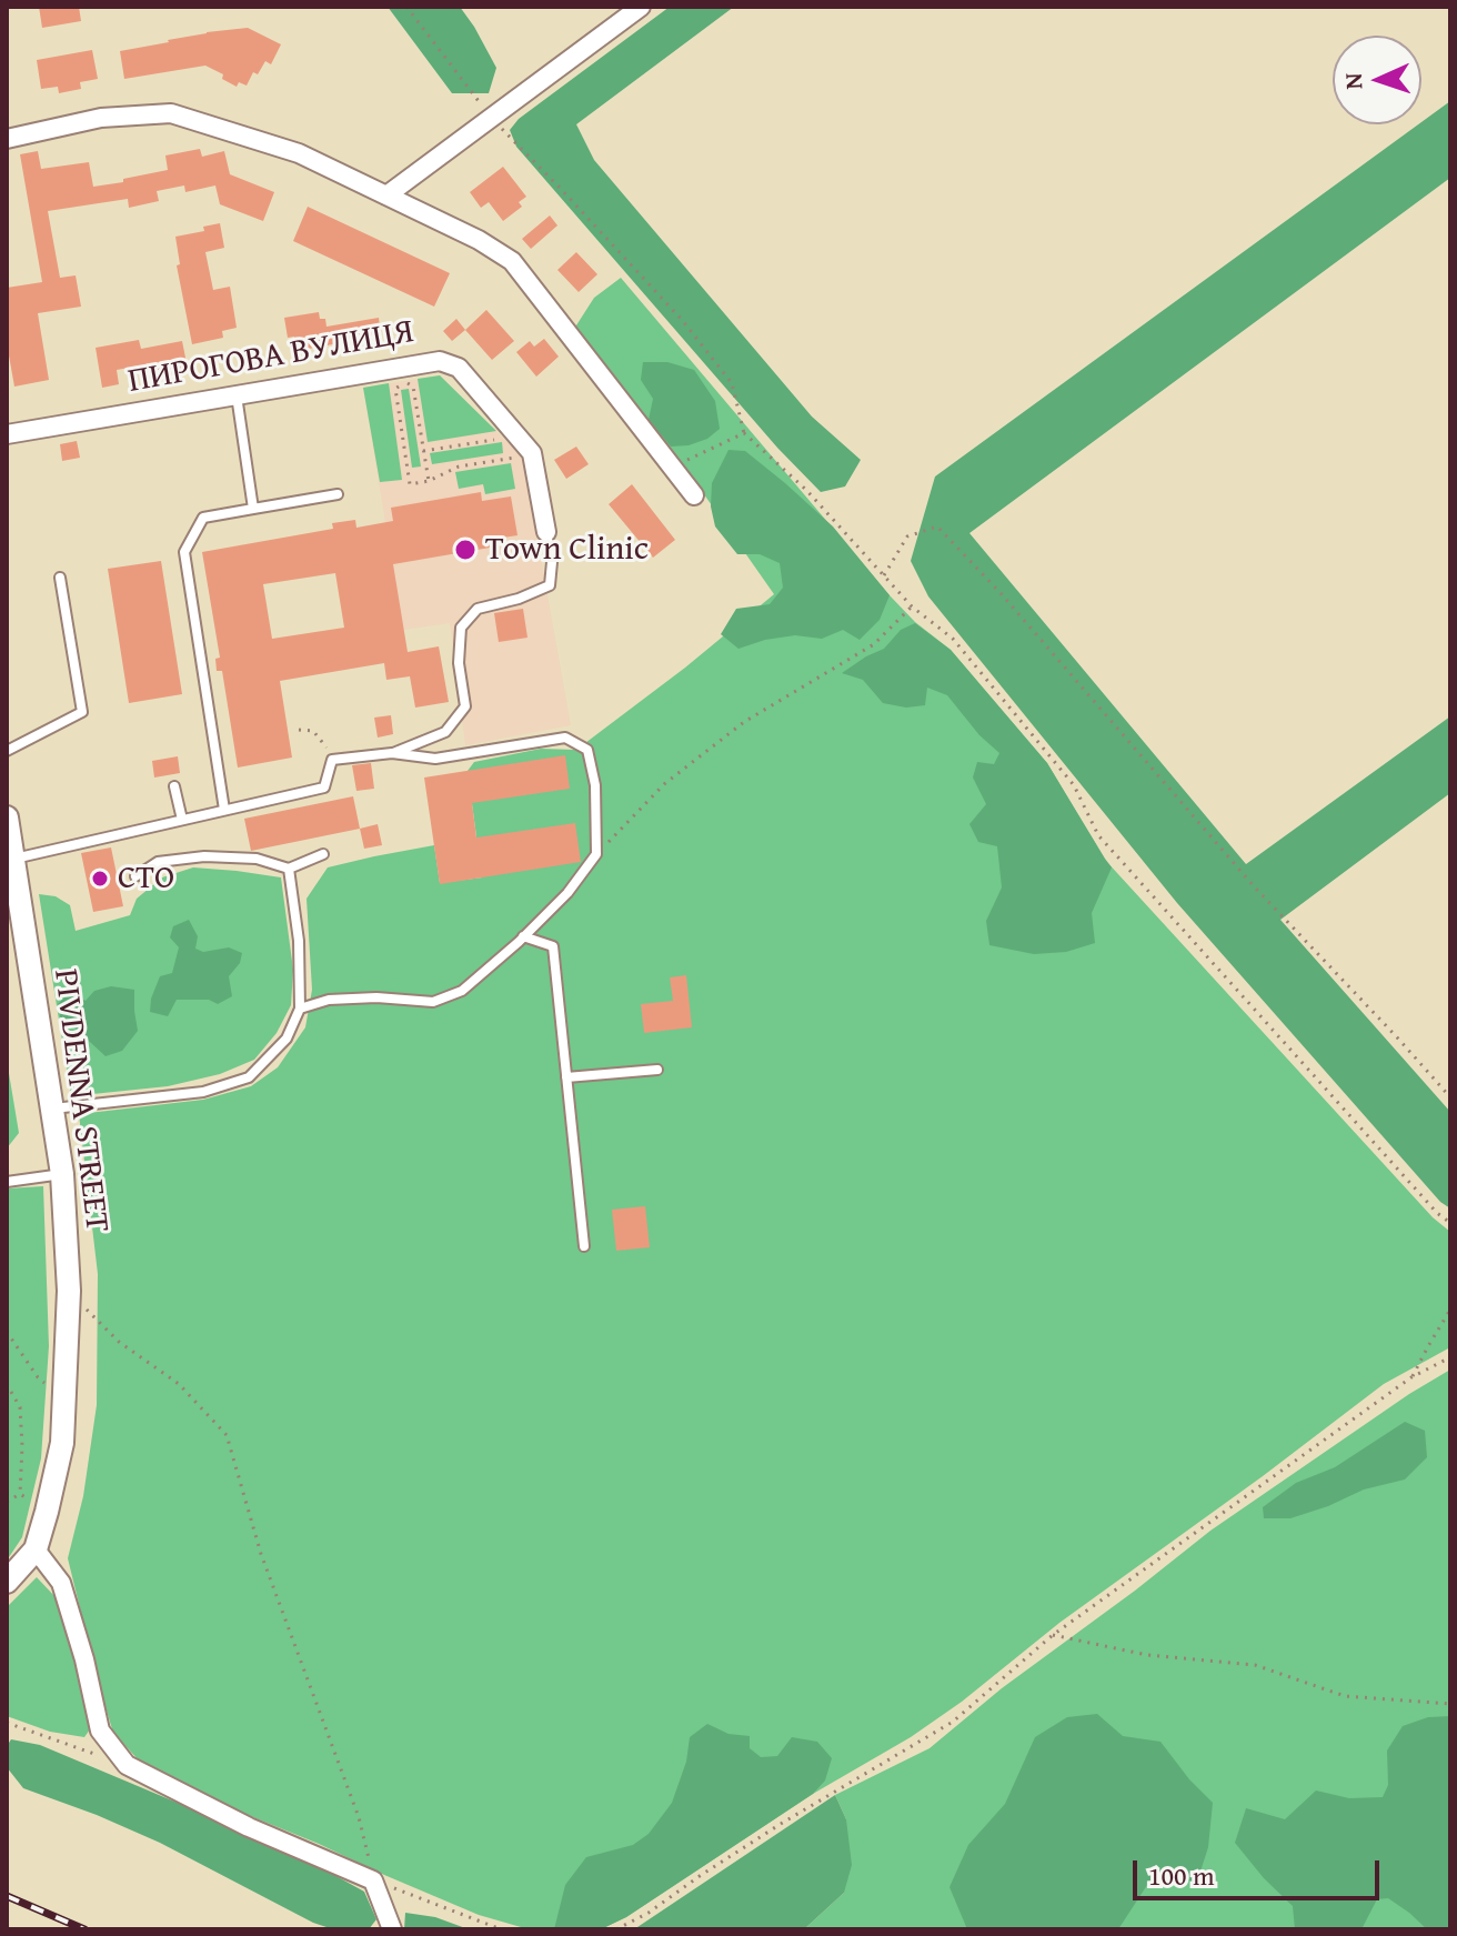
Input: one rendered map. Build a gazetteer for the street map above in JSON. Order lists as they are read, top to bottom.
{
  "streets": {
    "street": ["ПИРОГОВА ВУЛИЦЯ", "PIVDENNA STREET"]
  },
  "places": ["Town Clinic", "СТО"],
  "scale_bar": "100 m",
  "north": "left"
}
